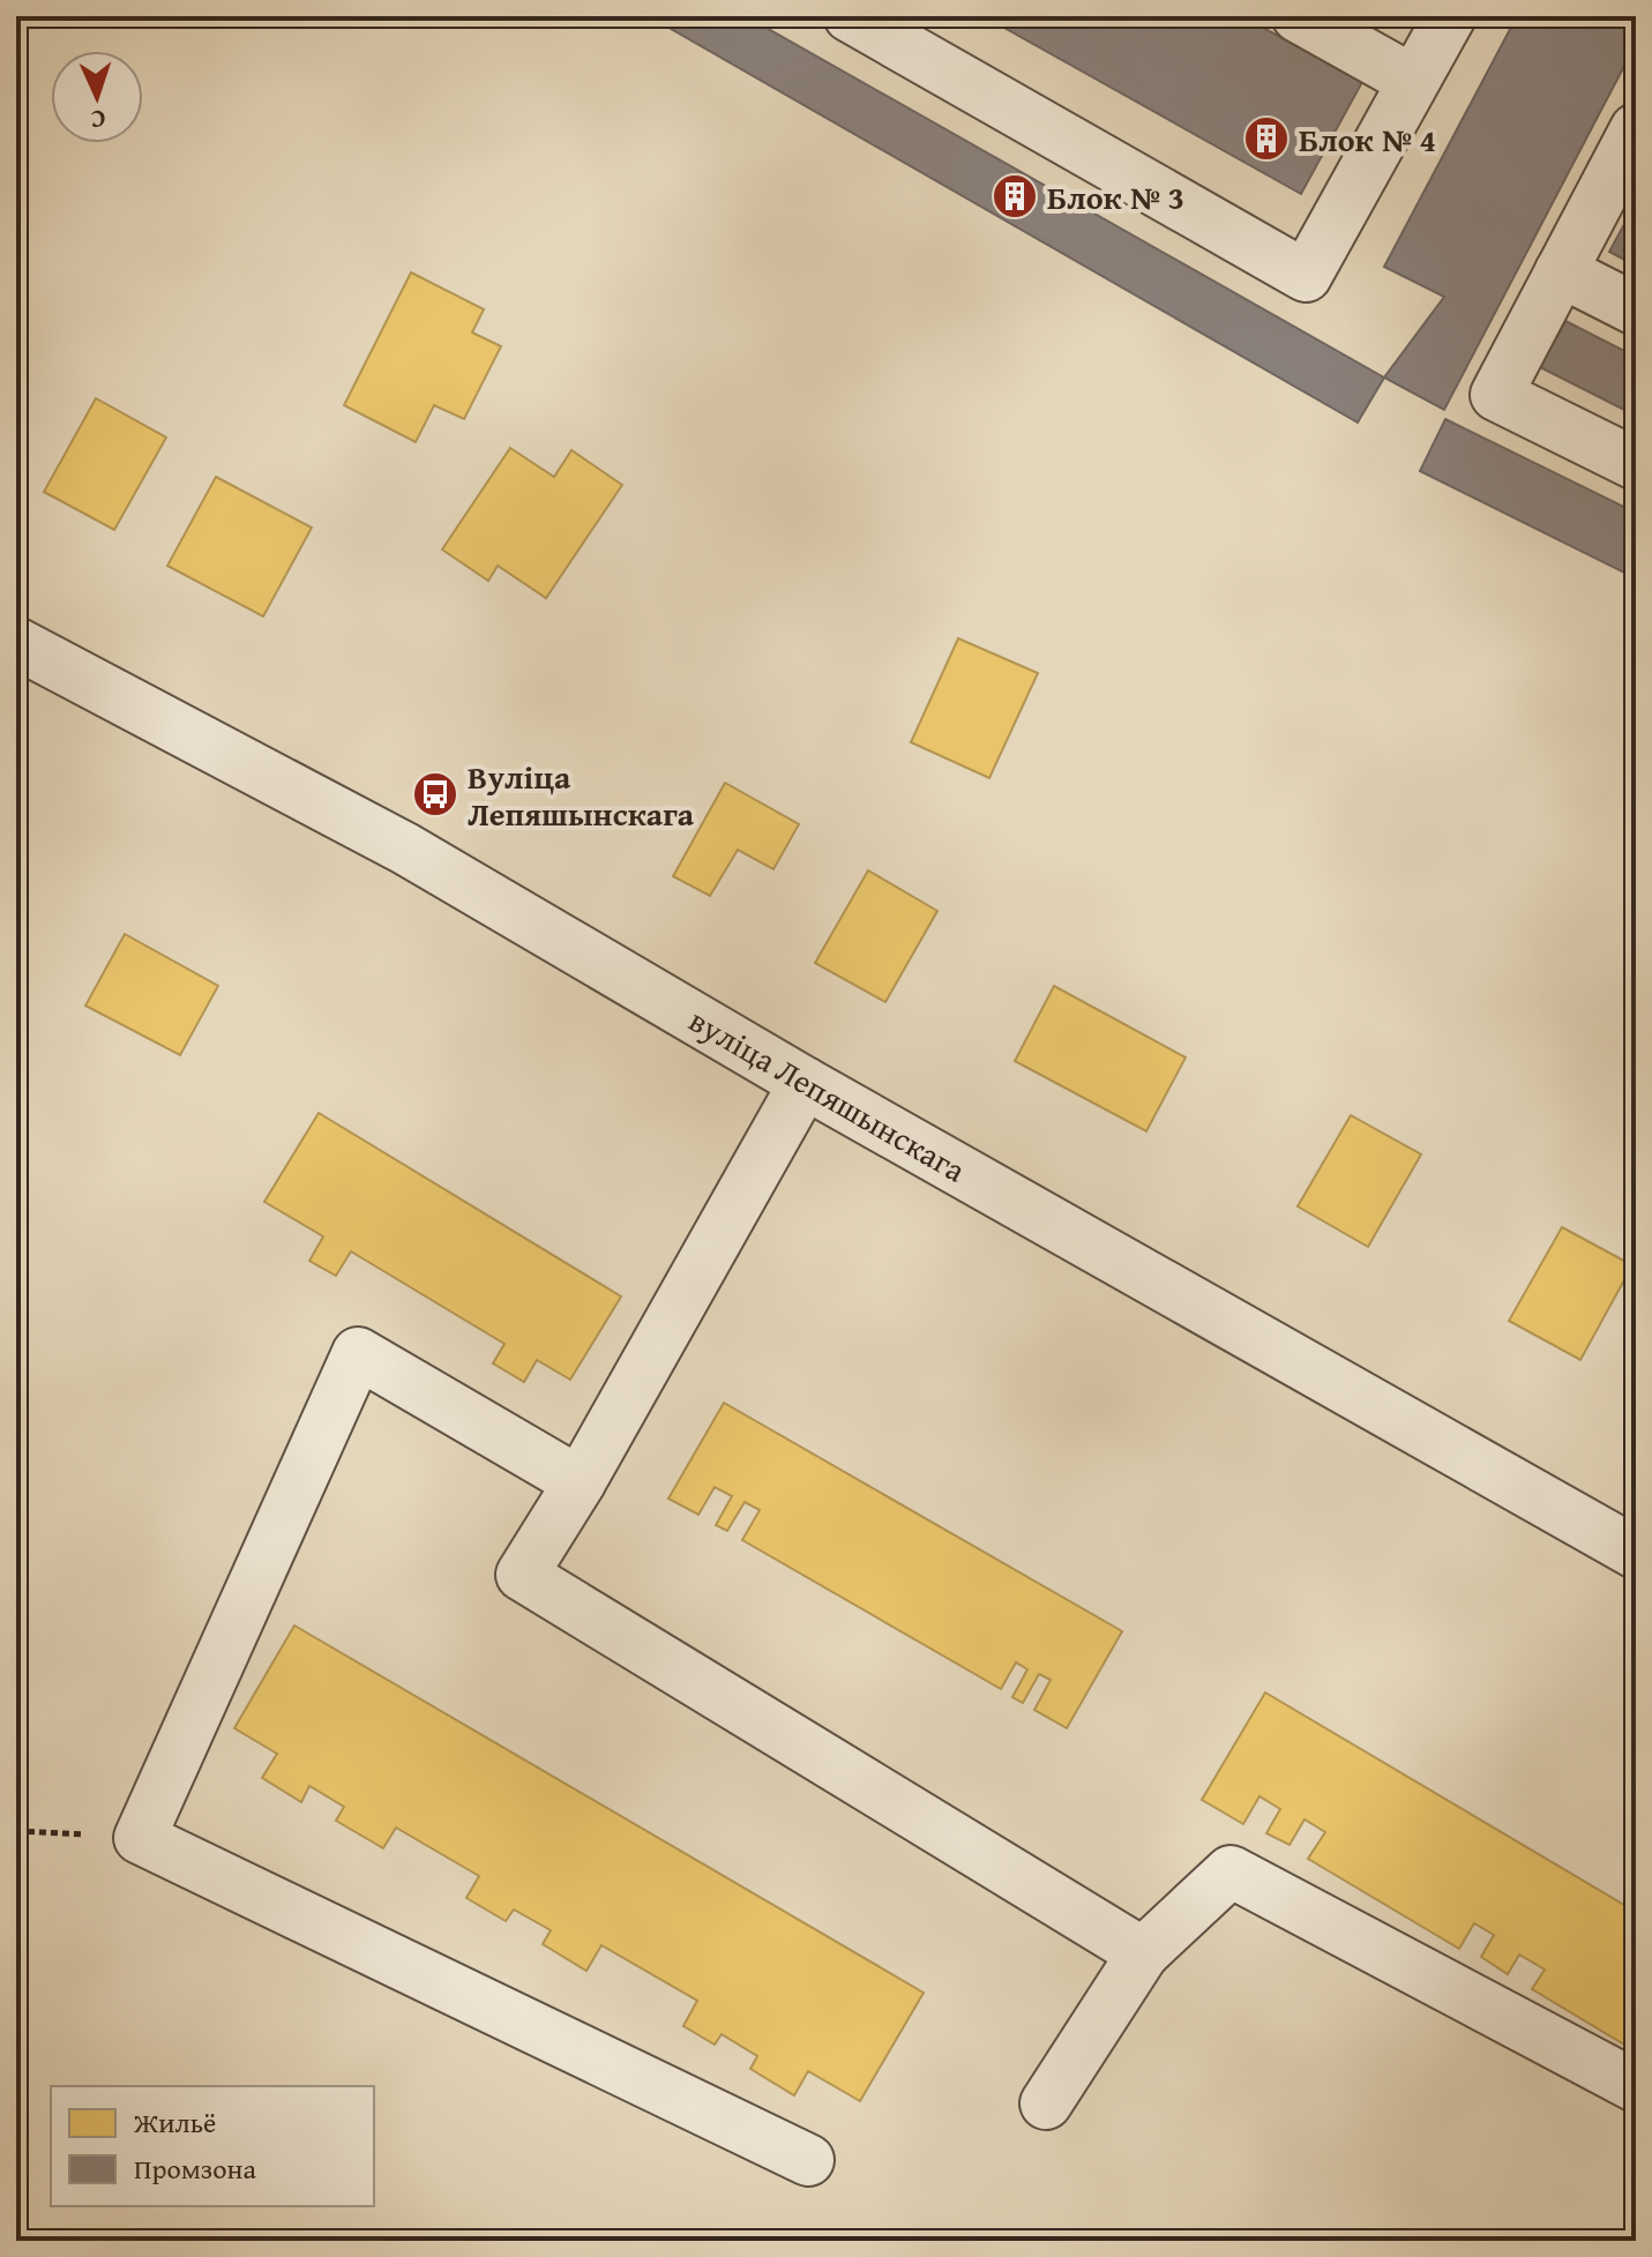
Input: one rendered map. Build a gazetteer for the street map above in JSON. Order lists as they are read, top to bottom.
{
  "streets": {
    "street": ["вуліца Лепяшынскага"]
  },
  "places": {
    "building": ["Блок № 4", "Блок № 3"],
    "bus stop": ["Вуліца Лепяшынскага"]
  },
  "legend": ["Жильё", "Промзона"],
  "north": "bottom"
}
